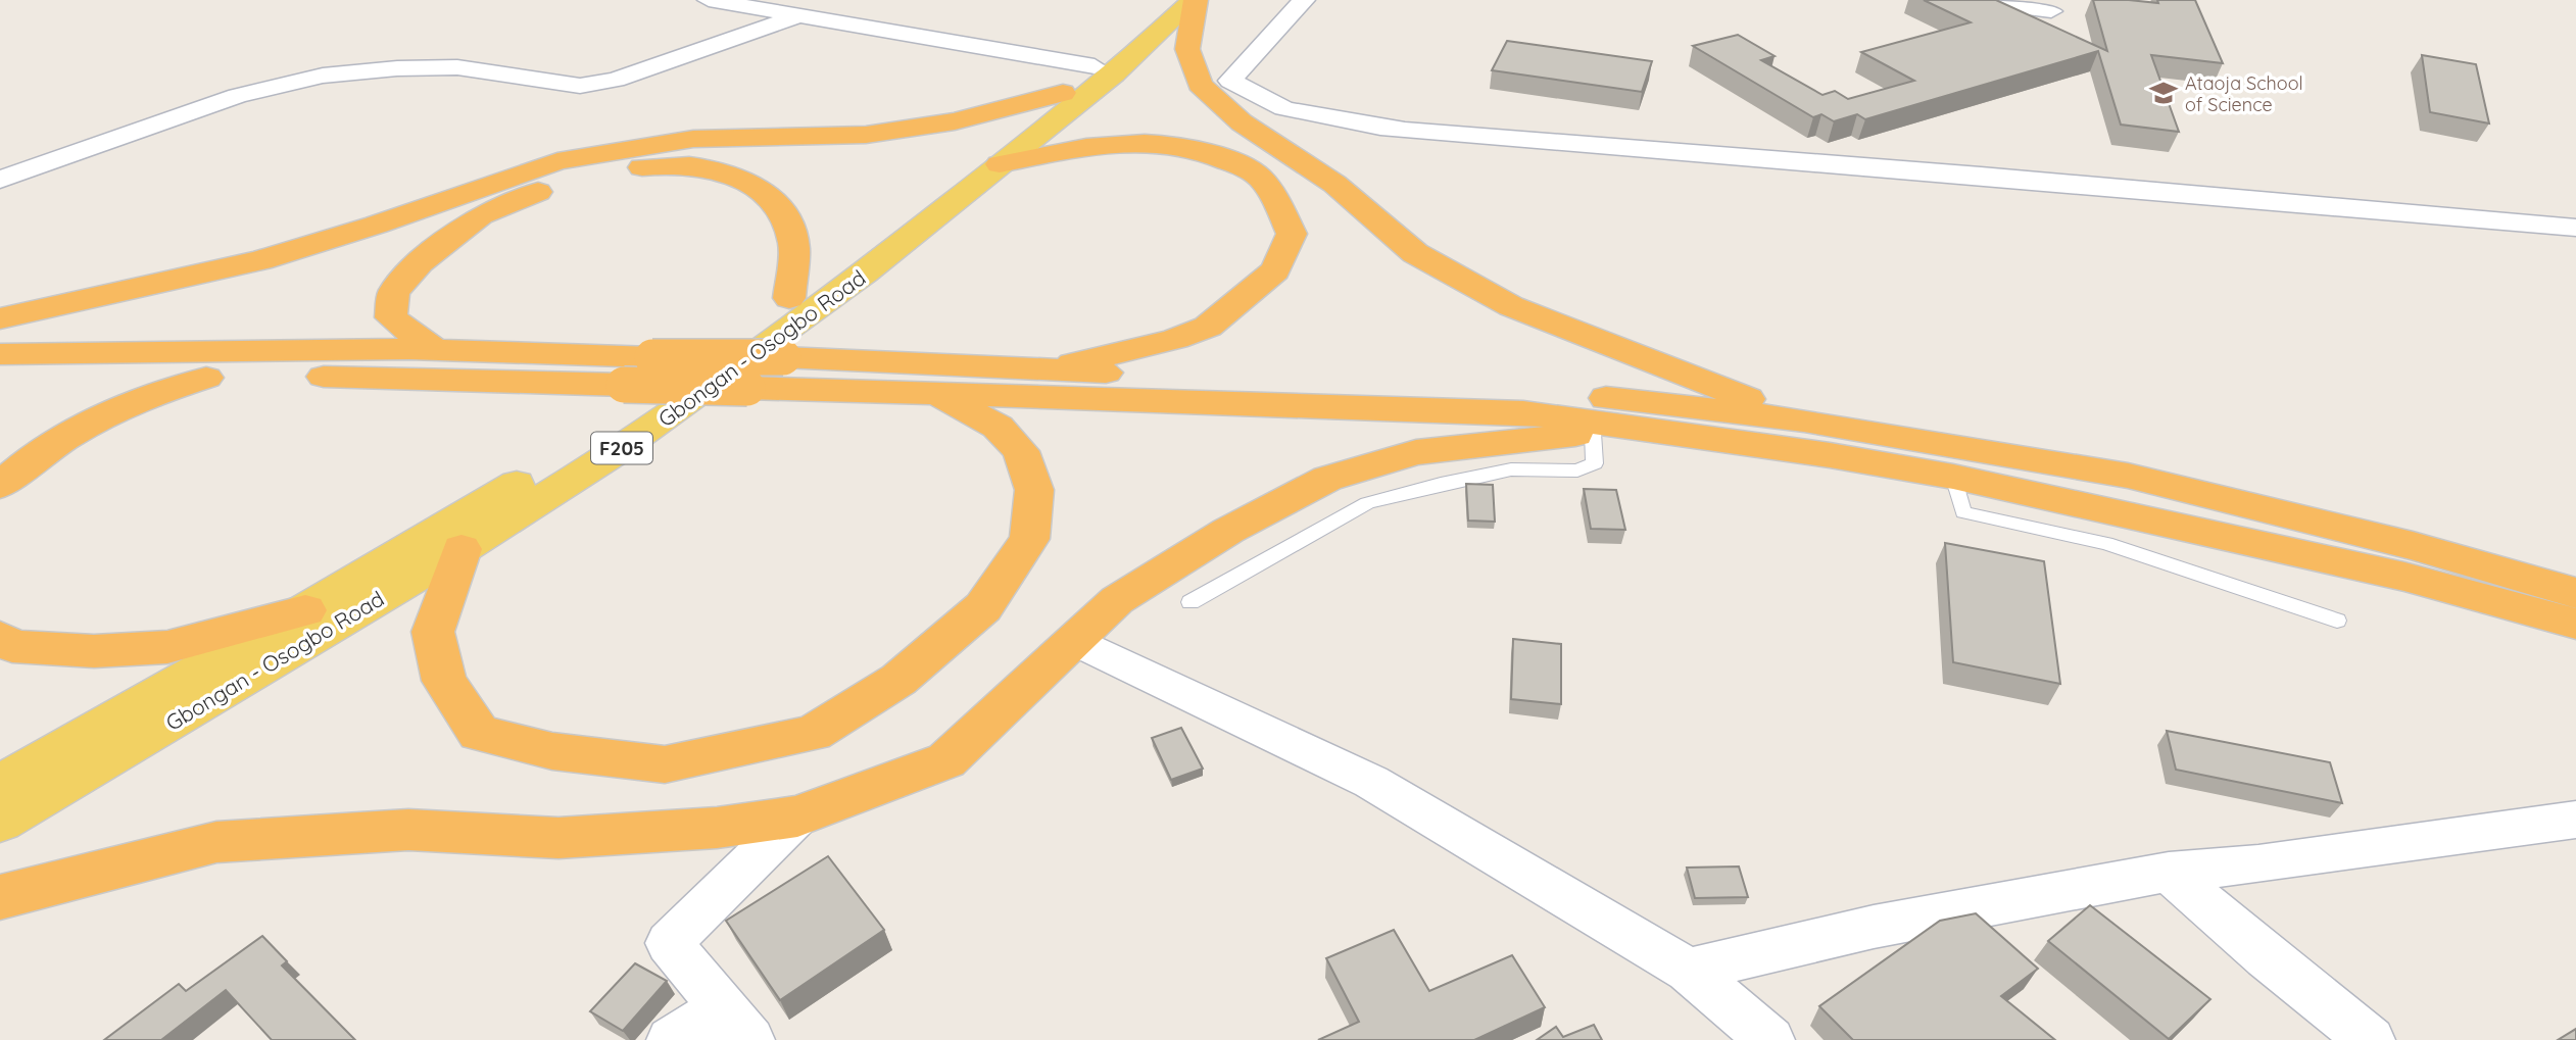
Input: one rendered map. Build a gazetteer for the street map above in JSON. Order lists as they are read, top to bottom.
{
  "streets": {
    "main road": ["Gbongan - Osogbo Road", "F205"]
  },
  "places": {
    "school or university": ["Ataoja School of Science"]
  }
}
